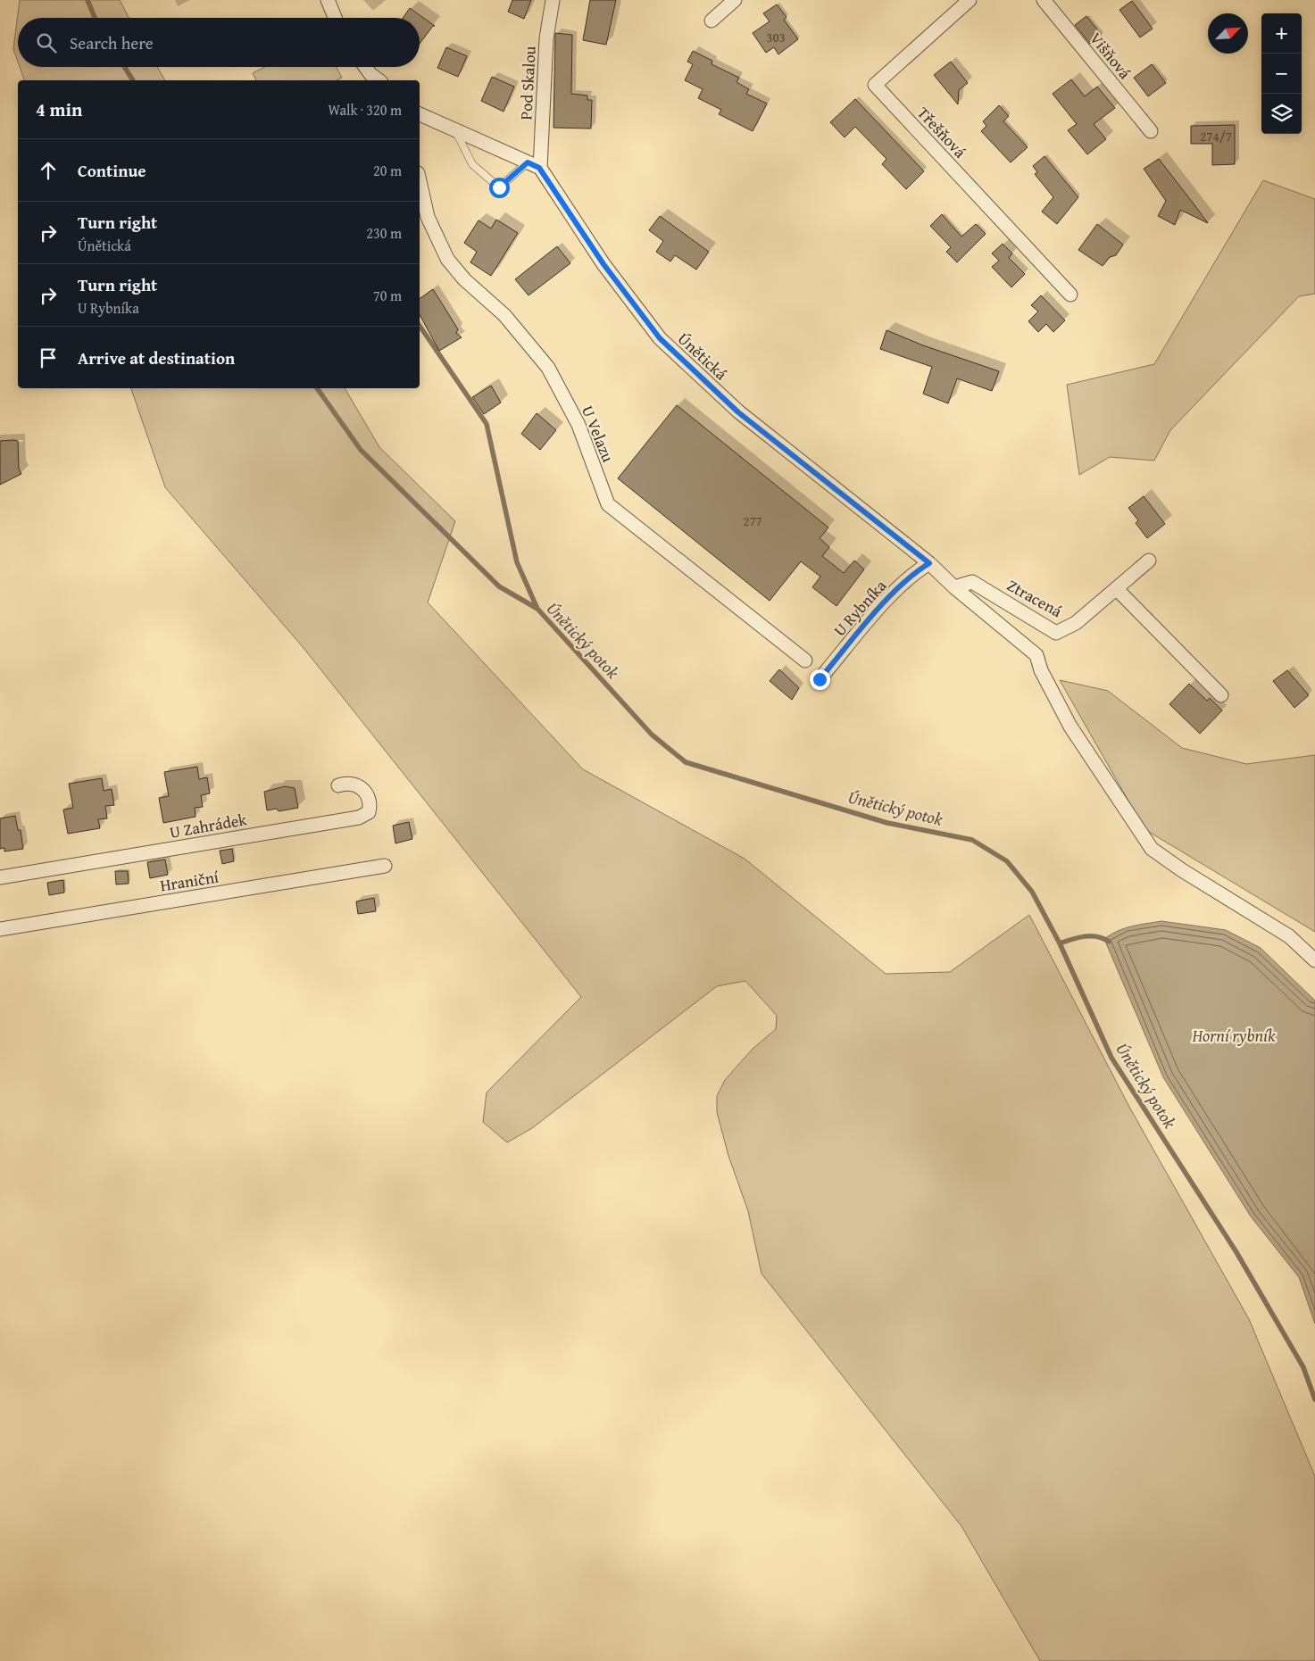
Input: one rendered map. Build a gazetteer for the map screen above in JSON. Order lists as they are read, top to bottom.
{
  "streets": {
    "street": [
      "Višňová",
      "Pod Skalou",
      "Třešňová",
      "Únětická",
      "U Velazu",
      "Ztracená",
      "U Rybníka",
      "U Zahrádek",
      "Hraniční"
    ]
  },
  "crossings": [
    ["Pod Skalou", "Únětická"],
    ["Únětická", "Ztracená"],
    ["Únětická", "U Rybníka"]
  ],
  "water": ["Únětický potok", "Horní rybník"],
  "house_numbers": ["303", "274/7", "277"],
  "north": "top right",
  "page": {
    "map_buttons": ["+", "−"],
    "search": "Search here",
    "heading": ["4 min", "Walk · 320 m"],
    "list": [
      ["Continue", "20 m"],
      ["Turn right", "Únětická", "230 m"],
      ["Turn right", "U Rybníka", "70 m"],
      "Arrive at destination"
    ]
  }
}
